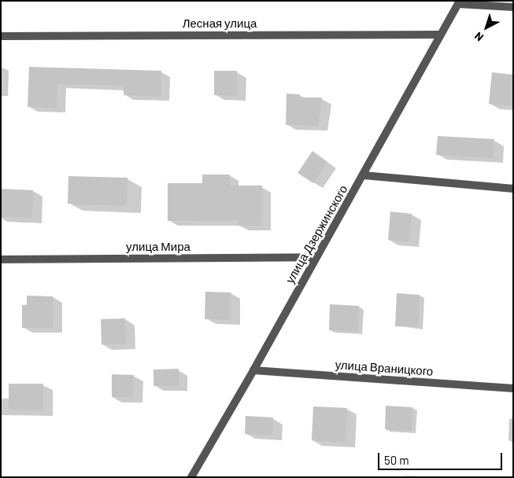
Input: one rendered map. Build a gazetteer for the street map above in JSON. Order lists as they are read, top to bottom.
{
  "streets": {
    "street": [
      "Лесная улица",
      "улица Дзержинского",
      "улица Мира",
      "улица Враницкого"
    ]
  },
  "crossings": [
    ["Лесная улица", "улица Дзержинского"],
    ["улица Дзержинского", "улица Мира"],
    ["улица Дзержинского", "улица Враницкого"]
  ],
  "scale_bar": "50 m",
  "north": "bottom left"
}
